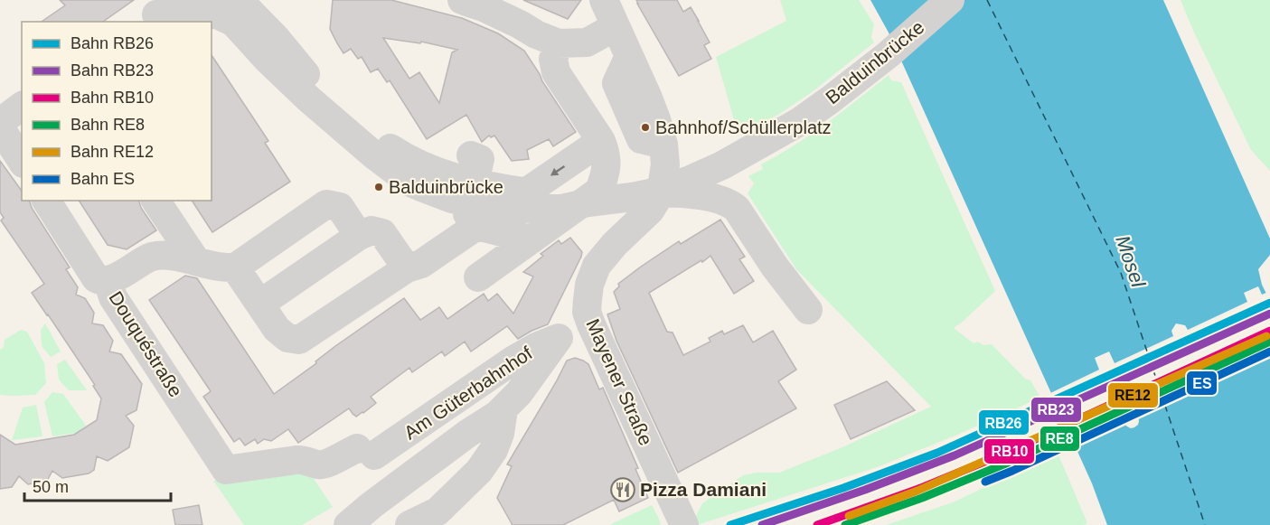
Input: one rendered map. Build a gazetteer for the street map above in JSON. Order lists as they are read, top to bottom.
{
  "streets": {
    "street": [
      "Balduinbrücke",
      "Douquéstraße",
      "Mayener Straße",
      "Am Güterbahnhof"
    ]
  },
  "crossings": [
    ["Douquéstraße", "Am Güterbahnhof"],
    ["Mayener Straße", "Am Güterbahnhof"]
  ],
  "water": ["Mosel"],
  "places": {
    "other": ["Bahnhof/Schüllerplatz", "Balduinbrücke"],
    "restaurant": ["Pizza Damiani"]
  },
  "lines": [
    "rail line RB26",
    "rail line RB23",
    "rail line RB10",
    "rail line RE12",
    "rail line RE8",
    "rail line ES"
  ],
  "legend": [
    "Bahn RB26",
    "Bahn RB23",
    "Bahn RB10",
    "Bahn RE8",
    "Bahn RE12",
    "Bahn ES"
  ],
  "scale_bar": "50 m"
}
